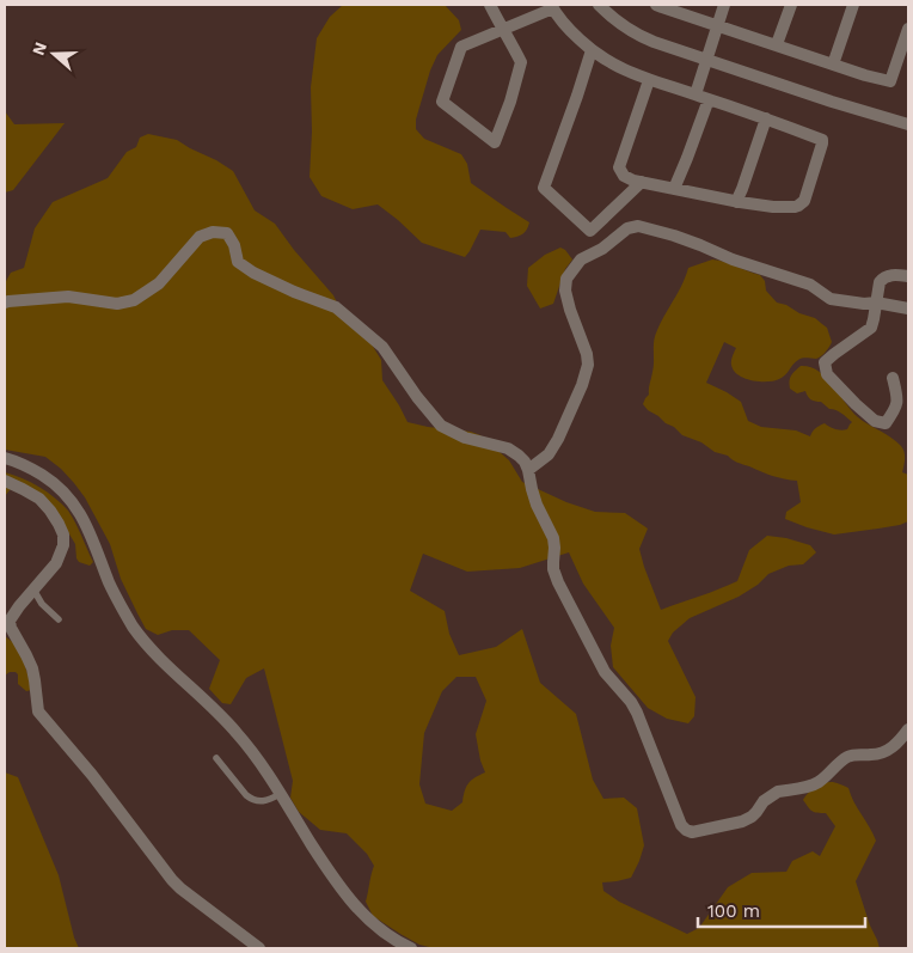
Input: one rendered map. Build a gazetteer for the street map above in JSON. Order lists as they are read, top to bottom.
{
  "scale_bar": "100 m",
  "north": "left"
}
